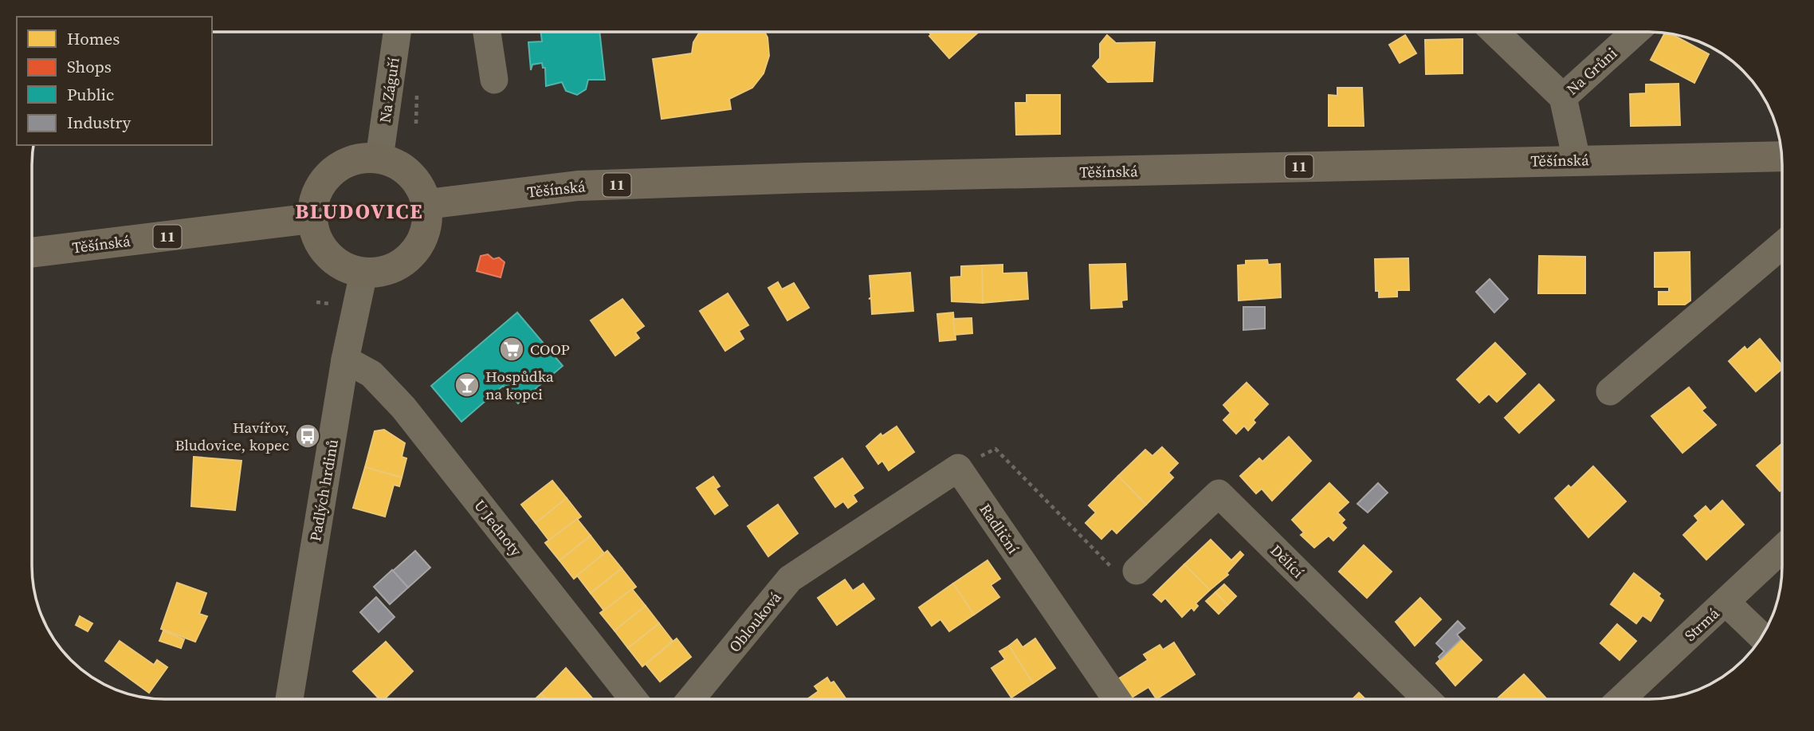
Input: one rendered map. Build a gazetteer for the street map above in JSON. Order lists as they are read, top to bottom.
{
  "streets": {
    "main road": ["Těšínská", "11"],
    "street": [
      "Na Grůni",
      "Na Záguří",
      "Padlých hrdinů",
      "U Jednoty",
      "Radliční",
      "Dělící",
      "Oblouková",
      "Strmá"
    ]
  },
  "crossings": [
    ["Na Grůni", "Těšínská"],
    ["Na Záguří", "Těšínská"],
    ["Na Záguří", "Padlých hrdinů"],
    ["Těšínská", "Padlých hrdinů"],
    ["Padlých hrdinů", "U Jednoty"],
    ["Radliční", "Oblouková"]
  ],
  "districts": ["BLUDOVICE"],
  "places": {
    "supermarket": ["COOP"],
    "bar": ["Hospůdka na kopci"],
    "bus stop": ["Havířov, Bludovice, kopec"]
  },
  "legend": [
    "Homes",
    "Shops",
    "Public",
    "Industry"
  ]
}
